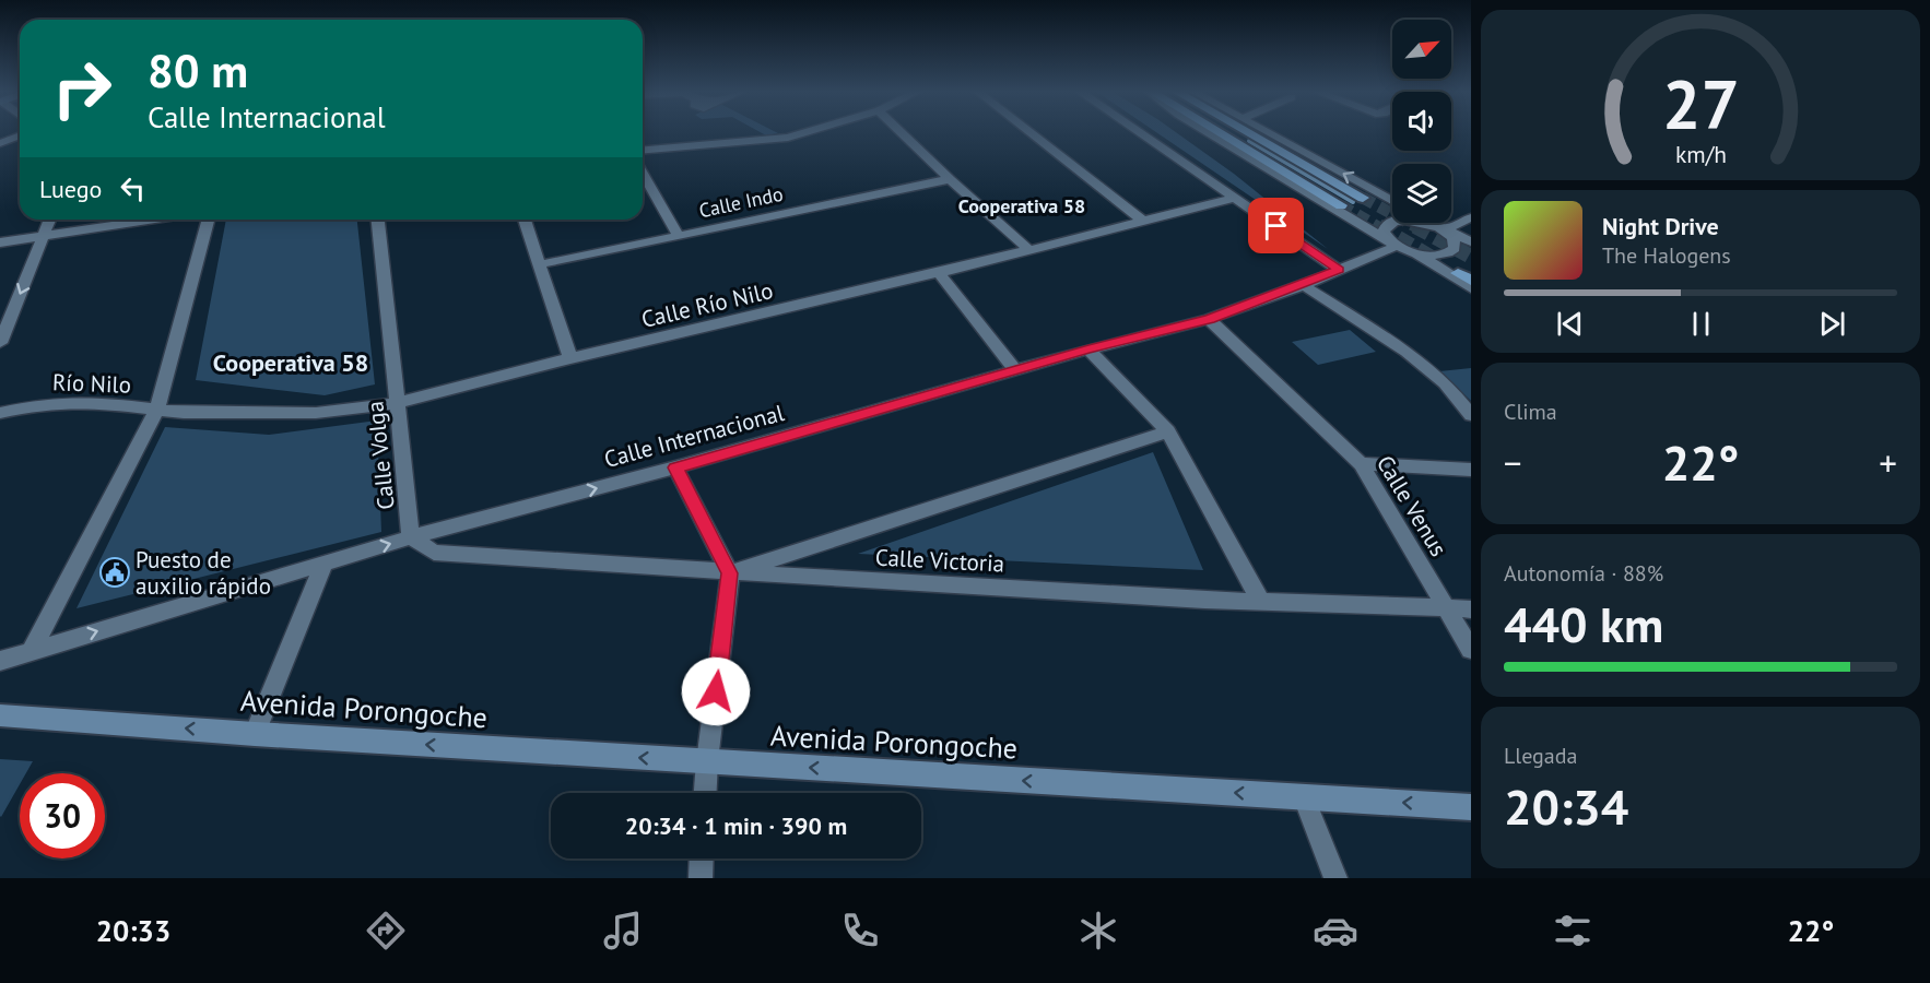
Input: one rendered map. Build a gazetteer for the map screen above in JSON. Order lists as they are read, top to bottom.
{
  "streets": {
    "main road": ["Avenida Porongoche"],
    "street": [
      "Calle Indo",
      "Calle Río Nilo",
      "Río Nilo",
      "Calle Internacional",
      "Calle Volga",
      "Calle Venus",
      "Calle Victoria"
    ]
  },
  "crossings": [
    ["Calle Río Nilo", "Río Nilo"],
    ["Calle Río Nilo", "Calle Volga"],
    ["Calle Internacional", "Calle Volga"],
    ["Calle Internacional", "Calle Venus"],
    ["Calle Internacional", "Calle Victoria"],
    ["Calle Volga", "Calle Victoria"],
    ["Calle Venus", "Calle Victoria"]
  ],
  "one_way": ["Calle Internacional", "Avenida Porongoche"],
  "districts": ["Cooperativa 58", "Cooperativa 58"],
  "places": {
    "public building": ["Puesto de auxilio rápido"]
  },
  "north": "top right",
  "page": {
    "turn": ["80 m", "Calle Internacional"],
    "then": "Luego",
    "song": ["Night Drive", "The Halogens"],
    "tile": [
      "Clima",
      ["Autonomía · 88%", "440 km"],
      ["Llegada", "20:34"]
    ],
    "heat": ["−", "22°", "+"],
    "limit": "30",
    "trip": "20:34 · 1 min · 390 m",
    "tabs": ["20:33", "22°"],
    "gauge": ["27", "km/h"]
  }
}
